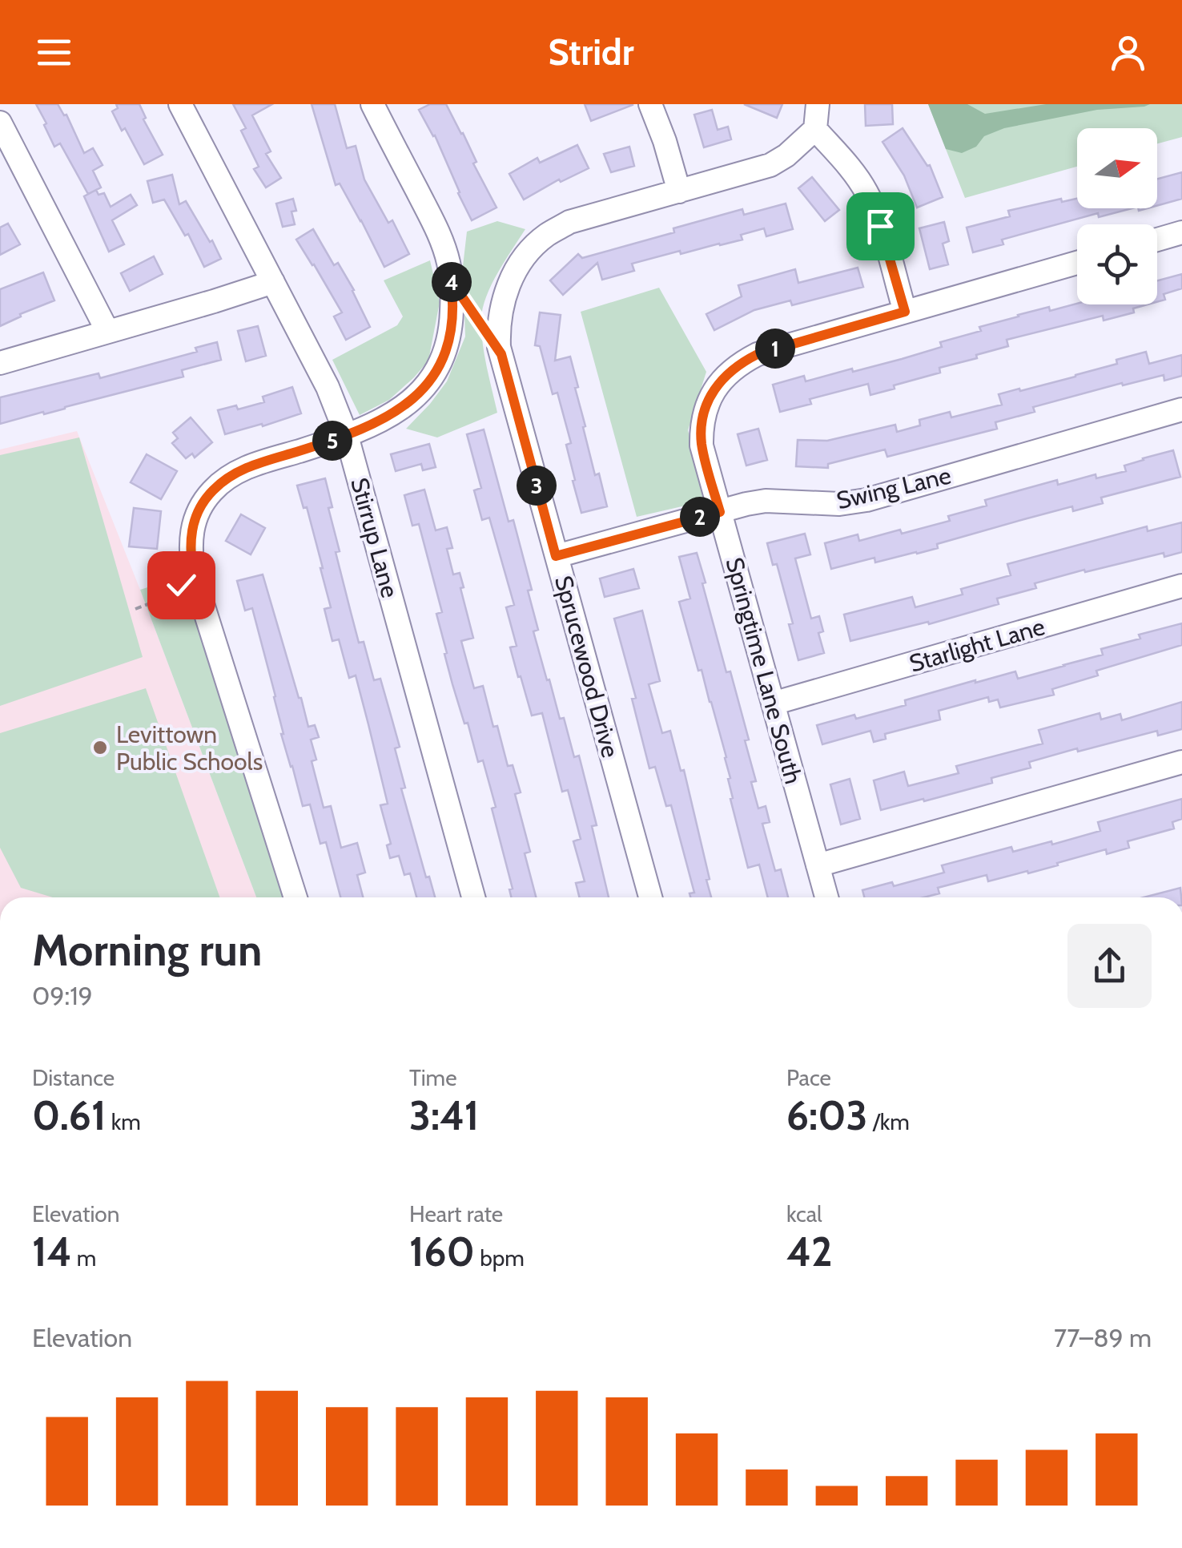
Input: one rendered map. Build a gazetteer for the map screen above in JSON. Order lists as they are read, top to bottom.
{
  "streets": {
    "street": [
      "Swing Lane",
      "Stirrup Lane",
      "Starlight Lane",
      "Sprucewood Drive",
      "Springtime Lane South"
    ]
  },
  "crossings": [
    ["Swing Lane", "Sprucewood Drive"],
    ["Swing Lane", "Springtime Lane South"],
    ["Starlight Lane", "Springtime Lane South"]
  ],
  "places": ["Levittown Public Schools"],
  "north": "right",
  "page": {
    "header": "Stridr",
    "pins": [
      "4",
      "1",
      "5",
      "3",
      "2"
    ],
    "heading": ["Morning run", "09:19"],
    "stats": [
      ["Distance", "0.61 km"],
      ["Time", "3:41"],
      ["Pace", "6:03 /km"],
      ["Elevation", "14 m"],
      ["Heart rate", "160 bpm"],
      ["kcal", "42"]
    ],
    "chart": ["Elevation", "77–89 m"]
  }
}
